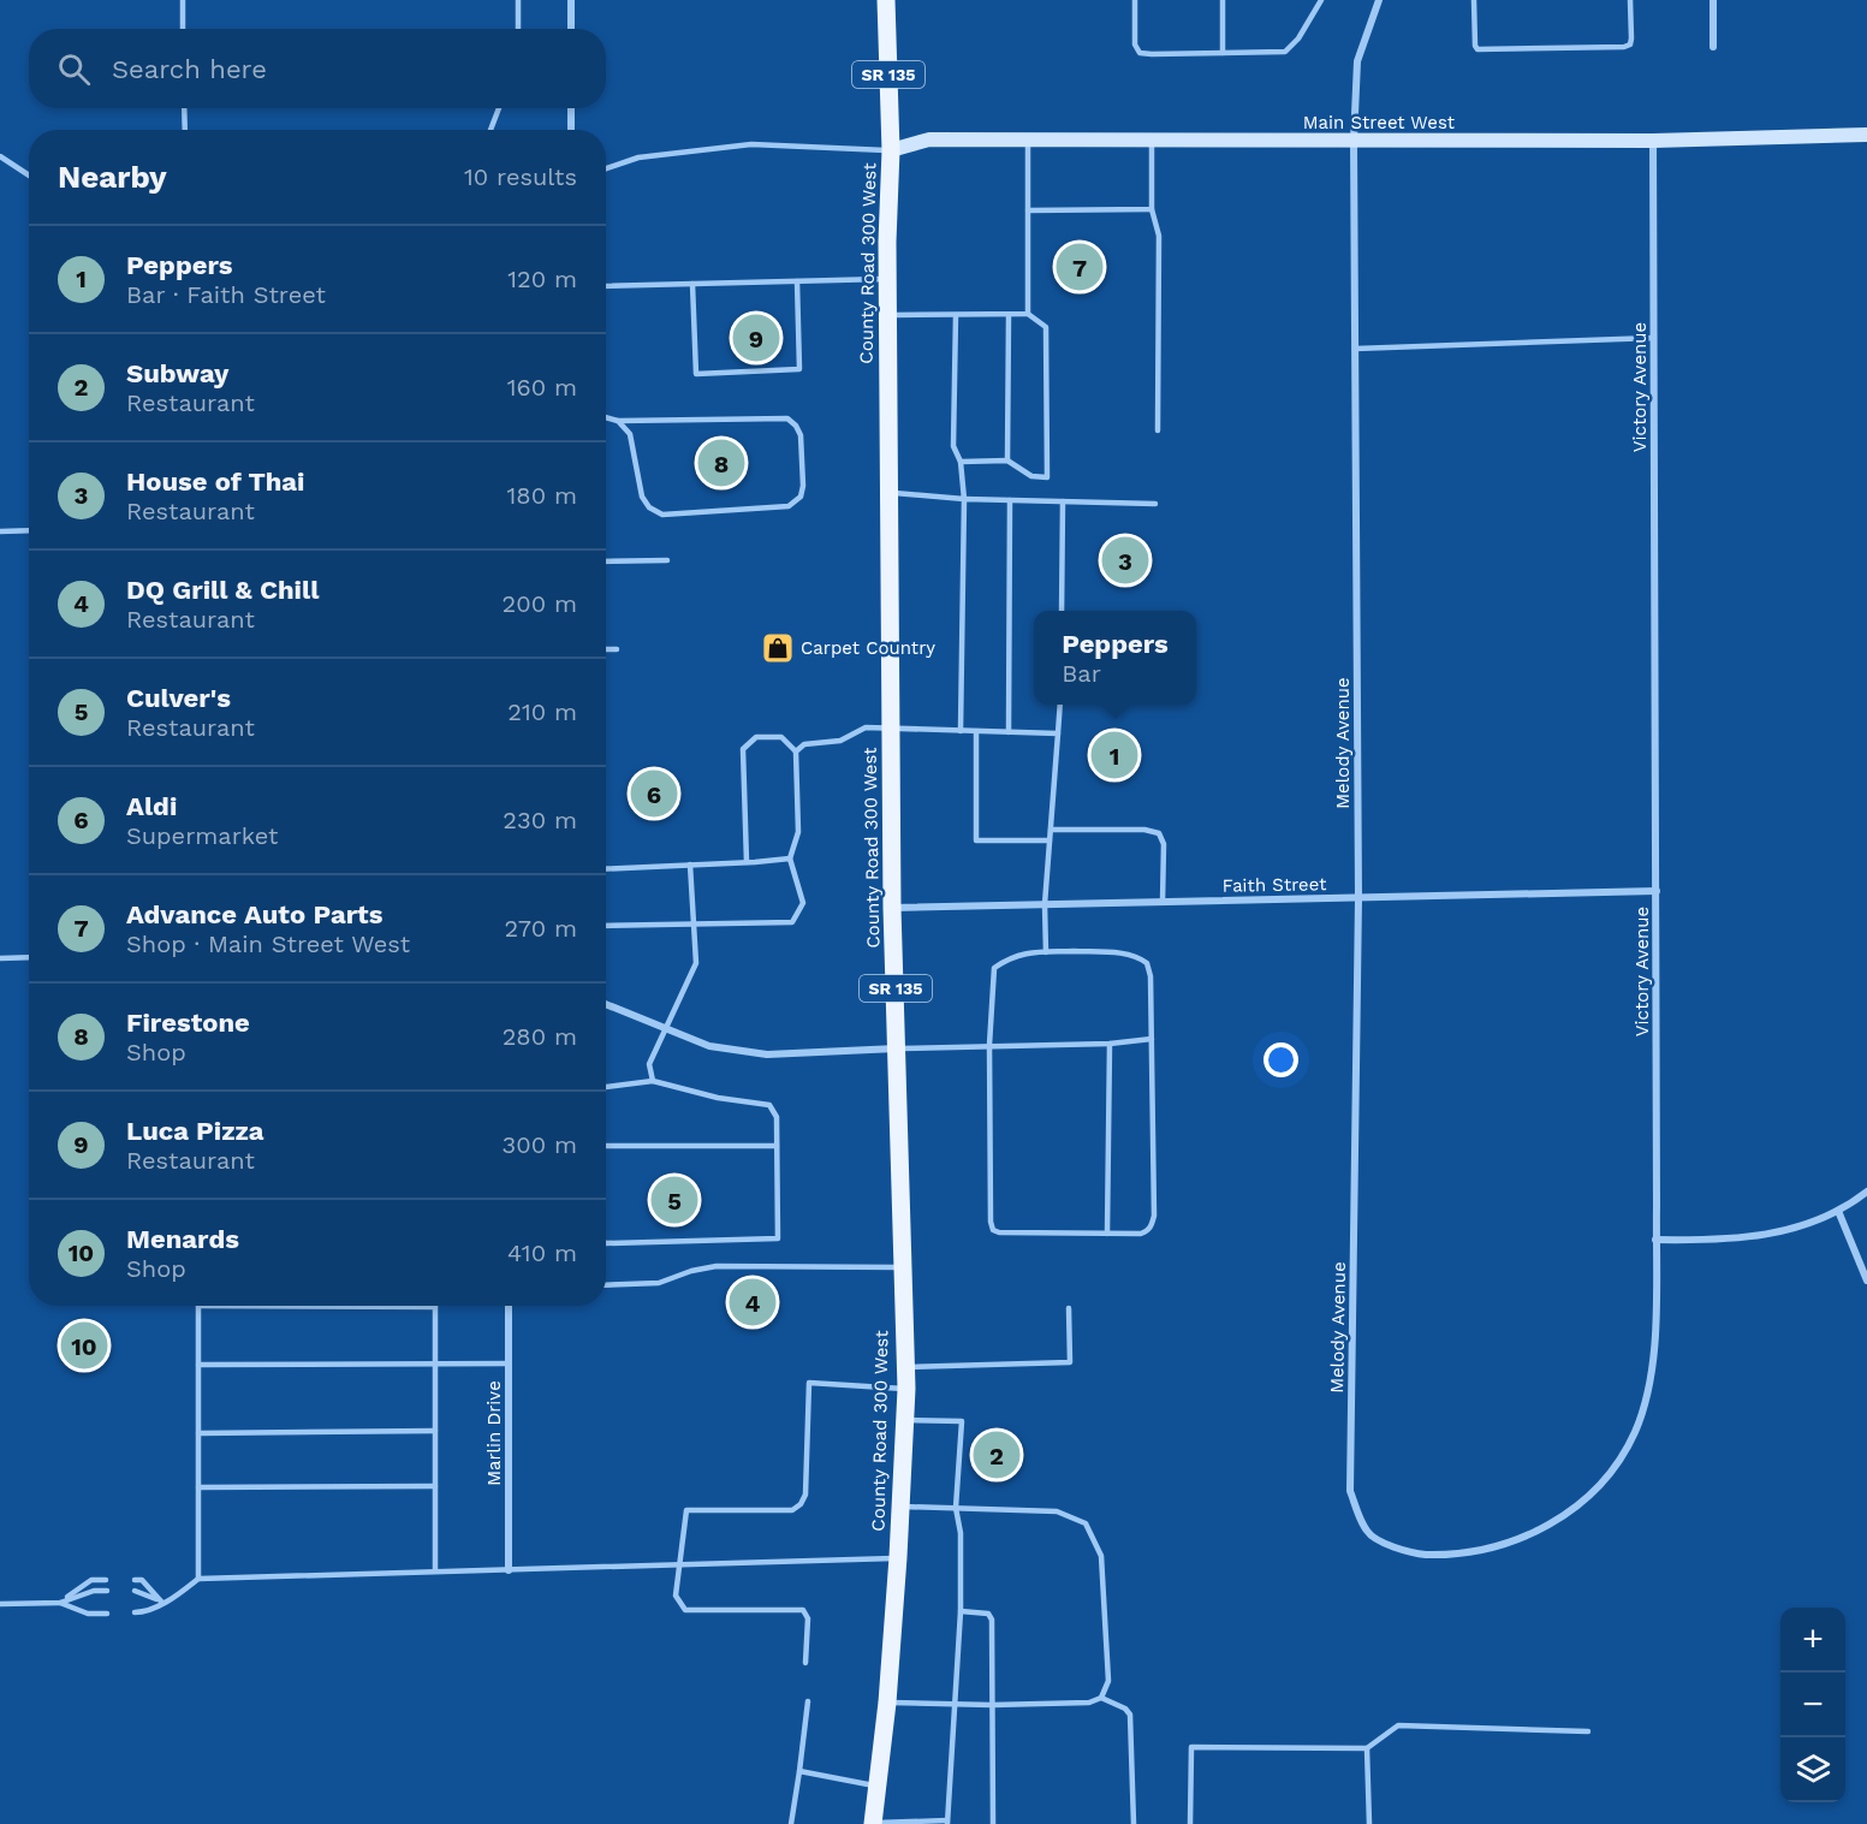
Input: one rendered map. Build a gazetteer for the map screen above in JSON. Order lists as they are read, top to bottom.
{
  "streets": {
    "main road": ["SR 135", "Main Street West", "County Road 300 West"],
    "street": [
      "Victory Avenue",
      "Melody Avenue",
      "Faith Street",
      "Marlin Drive"
    ]
  },
  "crossings": [
    ["Main Street West", "County Road 300 West"],
    ["Main Street West", "Victory Avenue"],
    ["Main Street West", "Melody Avenue"],
    ["County Road 300 West", "Faith Street"],
    ["Victory Avenue", "Melody Avenue"],
    ["Victory Avenue", "Faith Street"],
    ["Melody Avenue", "Faith Street"]
  ],
  "places": {
    "shop": ["Carpet Country"]
  },
  "page": {
    "search": "Search here",
    "heading": ["Nearby", "10 results"],
    "list": [
      {
        "mark": "1",
        "name": "Peppers",
        "note": "Bar · Faith Street",
        "value": "120 m"
      },
      {
        "mark": "2",
        "name": "Subway",
        "note": "Restaurant",
        "value": "160 m"
      },
      {
        "mark": "3",
        "name": "House of Thai",
        "note": "Restaurant",
        "value": "180 m"
      },
      {
        "mark": "4",
        "name": "DQ Grill & Chill",
        "note": "Restaurant",
        "value": "200 m"
      },
      {
        "mark": "5",
        "name": "Culver's",
        "note": "Restaurant",
        "value": "210 m"
      },
      {
        "mark": "6",
        "name": "Aldi",
        "note": "Supermarket",
        "value": "230 m"
      },
      {
        "mark": "7",
        "name": "Advance Auto Parts",
        "note": "Shop · Main Street West",
        "value": "270 m"
      },
      {
        "mark": "8",
        "name": "Firestone",
        "note": "Shop",
        "value": "280 m"
      },
      {
        "mark": "9",
        "name": "Luca Pizza",
        "note": "Restaurant",
        "value": "300 m"
      },
      {
        "mark": "10",
        "name": "Menards",
        "note": "Shop",
        "value": "410 m"
      }
    ],
    "pins": [
      "7",
      "9",
      "8",
      "3",
      "1",
      "6",
      "5",
      "4",
      "10",
      "2"
    ],
    "popup": ["Peppers", "Bar"],
    "map_buttons": ["+", "−"]
  }
}
